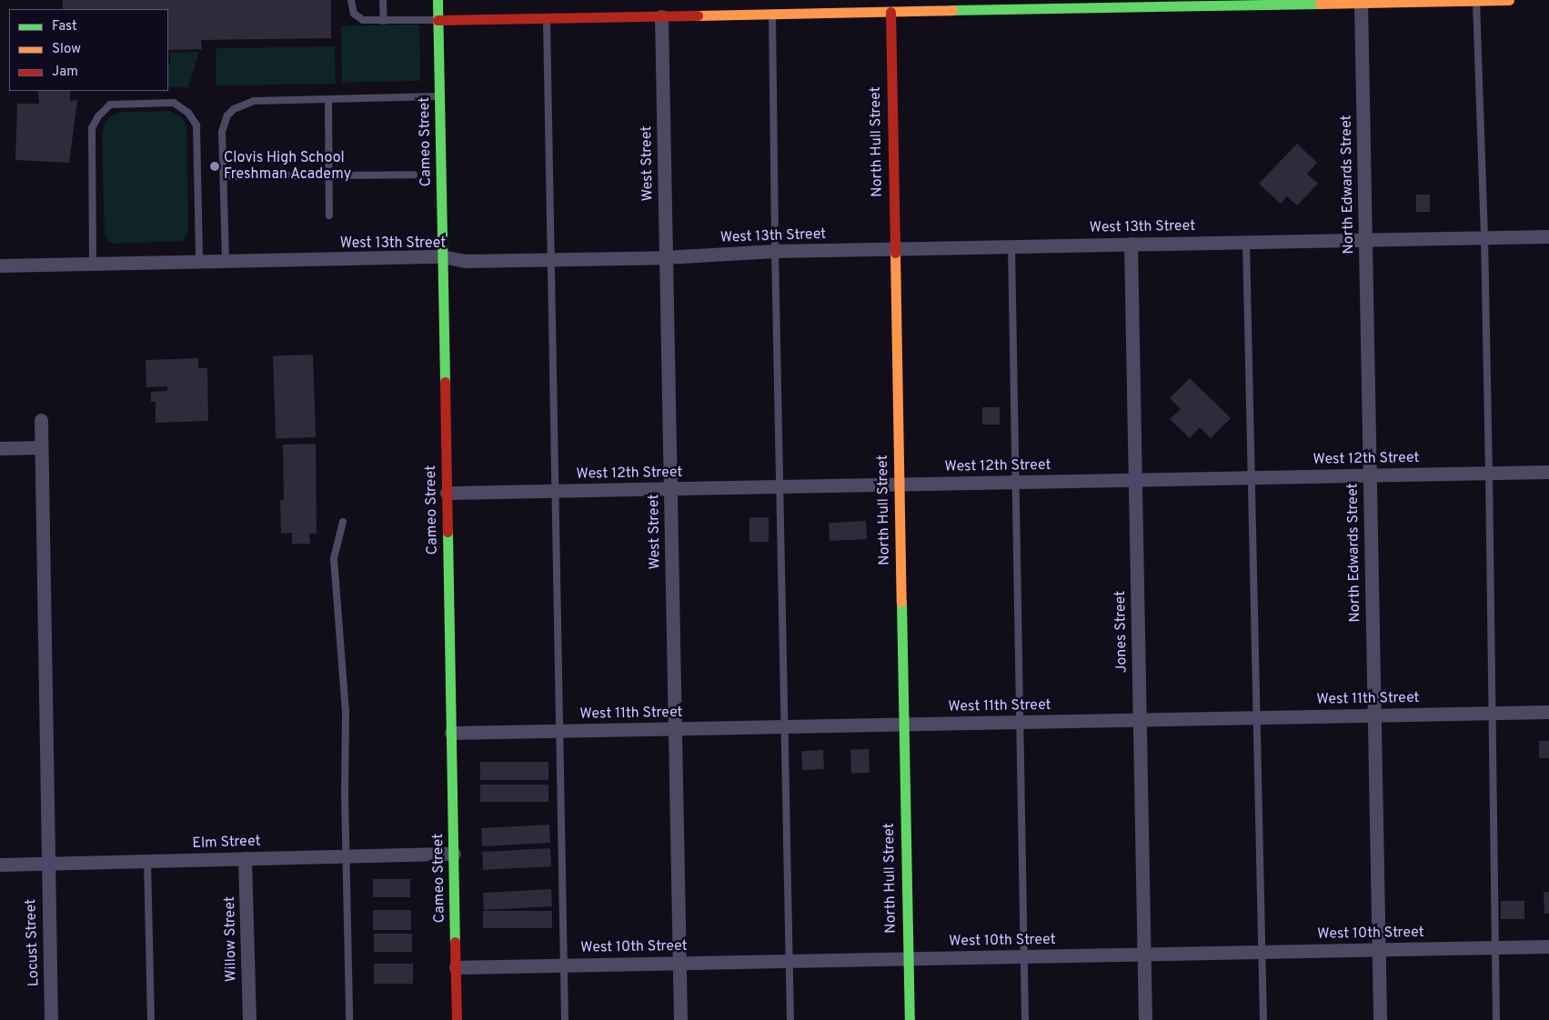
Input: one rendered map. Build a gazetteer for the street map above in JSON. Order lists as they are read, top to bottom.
{
  "streets": {
    "street": [
      "Cameo Street",
      "North Hull Street",
      "West Street",
      "North Edwards Street",
      "West 13th Street",
      "West 12th Street",
      "Jones Street",
      "West 11th Street",
      "Elm Street",
      "West 10th Street",
      "Willow Street",
      "Locust Street"
    ]
  },
  "crossings": [
    ["Cameo Street", "West 13th Street"],
    ["Cameo Street", "West 12th Street"],
    ["Cameo Street", "West 11th Street"],
    ["Cameo Street", "Elm Street"],
    ["Cameo Street", "West 10th Street"],
    ["North Hull Street", "West 13th Street"],
    ["North Hull Street", "West 12th Street"],
    ["North Hull Street", "West 11th Street"],
    ["North Hull Street", "West 10th Street"],
    ["West Street", "West 13th Street"],
    ["West Street", "West 12th Street"],
    ["West Street", "West 11th Street"],
    ["West Street", "West 10th Street"],
    ["North Edwards Street", "West 13th Street"],
    ["North Edwards Street", "West 12th Street"],
    ["North Edwards Street", "West 11th Street"],
    ["North Edwards Street", "West 10th Street"],
    ["West 13th Street", "Jones Street"],
    ["West 12th Street", "Jones Street"],
    ["Jones Street", "West 11th Street"],
    ["Jones Street", "West 10th Street"],
    ["Elm Street", "Willow Street"],
    ["Elm Street", "Locust Street"]
  ],
  "places": ["Clovis High School Freshman Academy"],
  "legend": ["Fast", "Slow", "Jam"]
}
